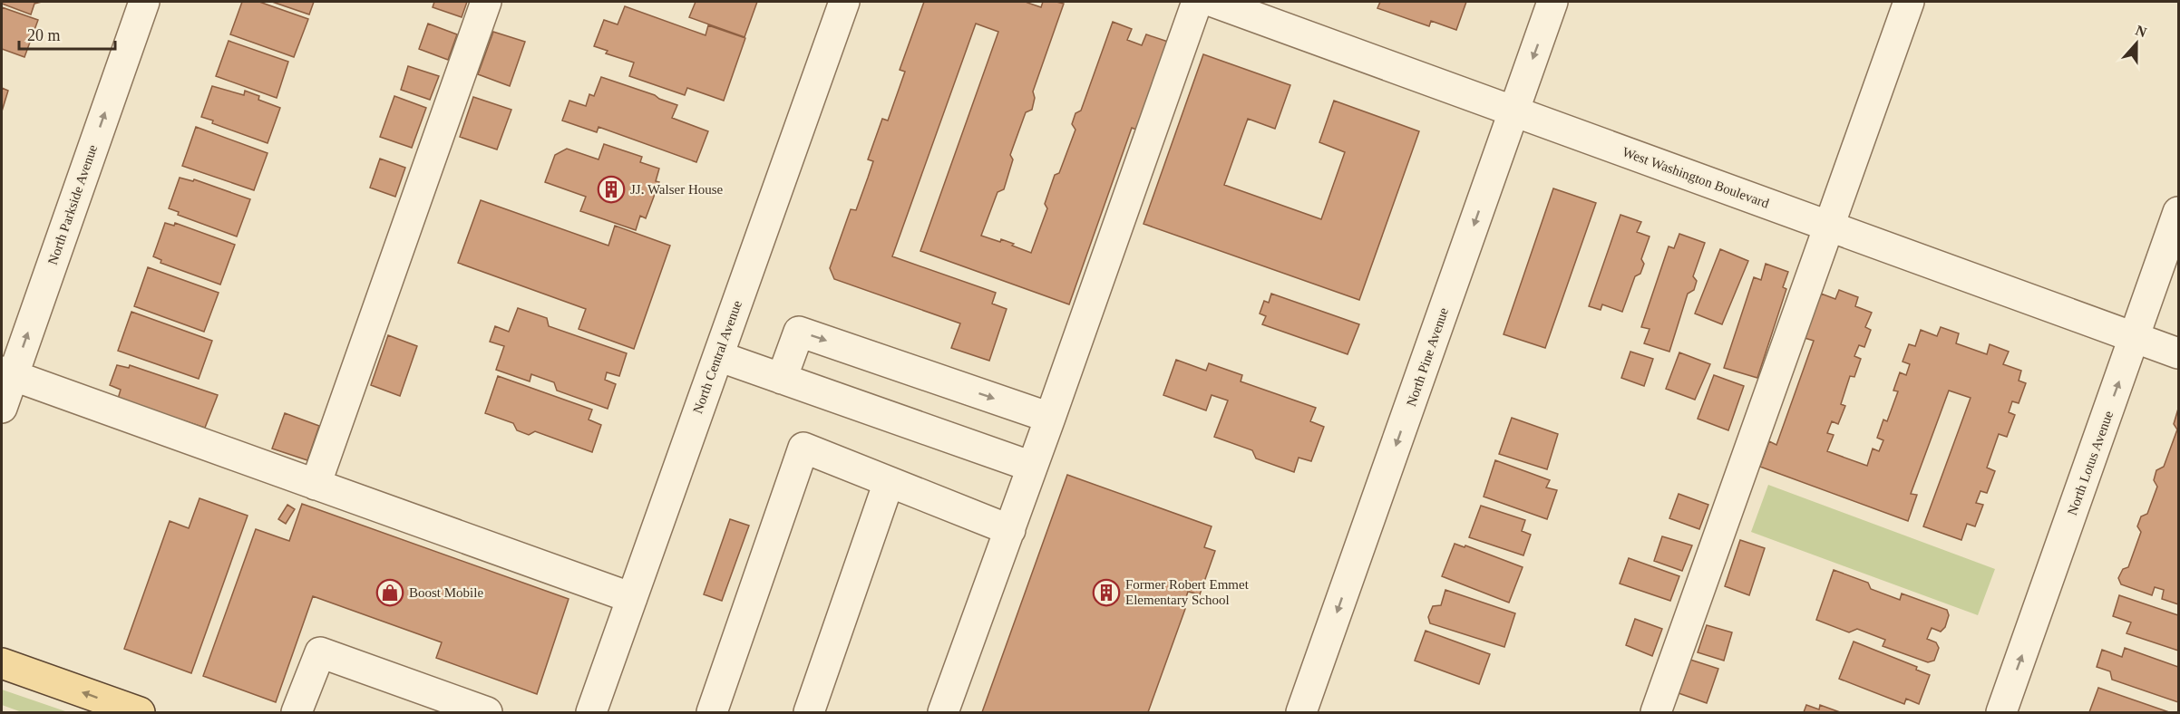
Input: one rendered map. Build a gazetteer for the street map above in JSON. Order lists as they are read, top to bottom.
{
  "streets": {
    "street": [
      "West Washington Boulevard",
      "North Parkside Avenue",
      "North Central Avenue",
      "North Pine Avenue",
      "North Lotus Avenue"
    ]
  },
  "crossings": [
    ["West Washington Boulevard", "North Pine Avenue"],
    ["West Washington Boulevard", "North Lotus Avenue"]
  ],
  "one_way": ["North Parkside Avenue", "North Pine Avenue", "North Lotus Avenue"],
  "places": {
    "building": ["JJ. Walser House", "Former Robert Emmet Elementary School"],
    "shop": ["Boost Mobile"]
  },
  "scale_bar": "20 m",
  "north": "top"
}
